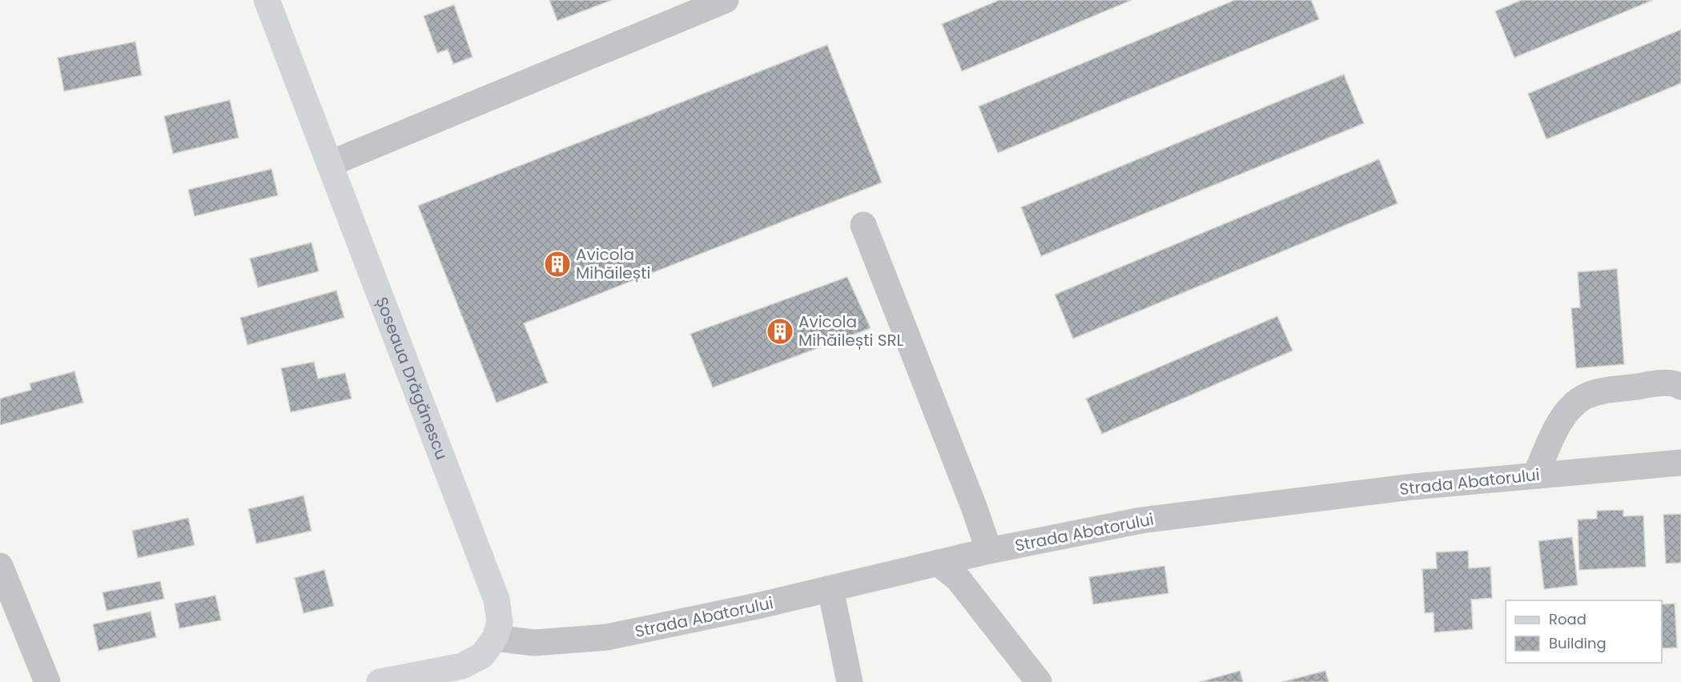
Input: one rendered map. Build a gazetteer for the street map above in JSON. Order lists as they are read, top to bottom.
{
  "streets": {
    "main road": ["Șoseaua Drăgănescu"],
    "street": ["Strada Abatorului"]
  },
  "crossings": [
    ["Șoseaua Drăgănescu", "Strada Abatorului"]
  ],
  "places": {
    "building": ["Avicola Mihăilești", "Avicola Mihăilești SRL"]
  },
  "legend": ["Road", "Building"]
}
